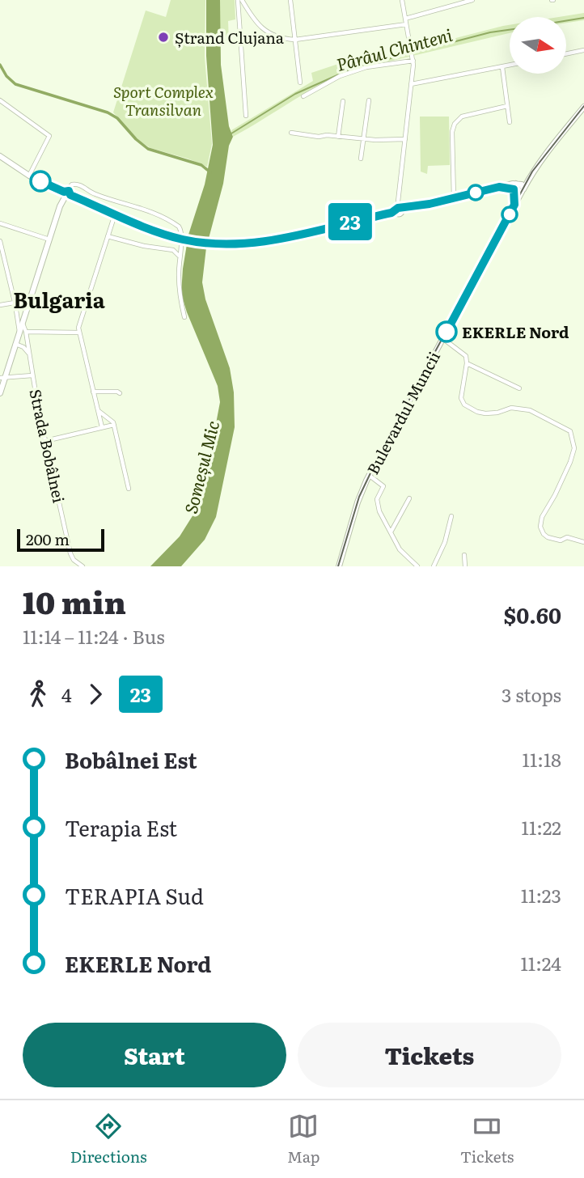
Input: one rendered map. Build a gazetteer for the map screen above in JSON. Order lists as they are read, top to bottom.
{
  "streets": {
    "main road": ["Bulevardul Muncii"],
    "street": ["Strada Bobâlnei"]
  },
  "districts": ["Bulgaria"],
  "water": ["Pârâul Chinteni", "Someșul Mic"],
  "parks": ["Sport Complex Transilvan"],
  "places": ["Ștrand Clujana", "EKERLE Nord"],
  "lines": ["bus line 23"],
  "scale_bar": "200 m",
  "north": "right",
  "page": {
    "on_map": "23",
    "scale": "200 m",
    "heading": ["10 min", "11:14 – 11:24 · Bus", "$0.60"],
    "legs": ["4", "23", "3 stops"],
    "list": [
      {
        "name": "Bobâlnei Est",
        "value": "11:18"
      },
      {
        "name": "Terapia Est",
        "value": "11:22"
      },
      {
        "name": "TERAPIA Sud",
        "value": "11:23"
      },
      {
        "name": "EKERLE Nord",
        "value": "11:24"
      }
    ],
    "buttons": ["Start", "Tickets"],
    "tabs": ["Directions", "Map", "Tickets"]
  }
}
